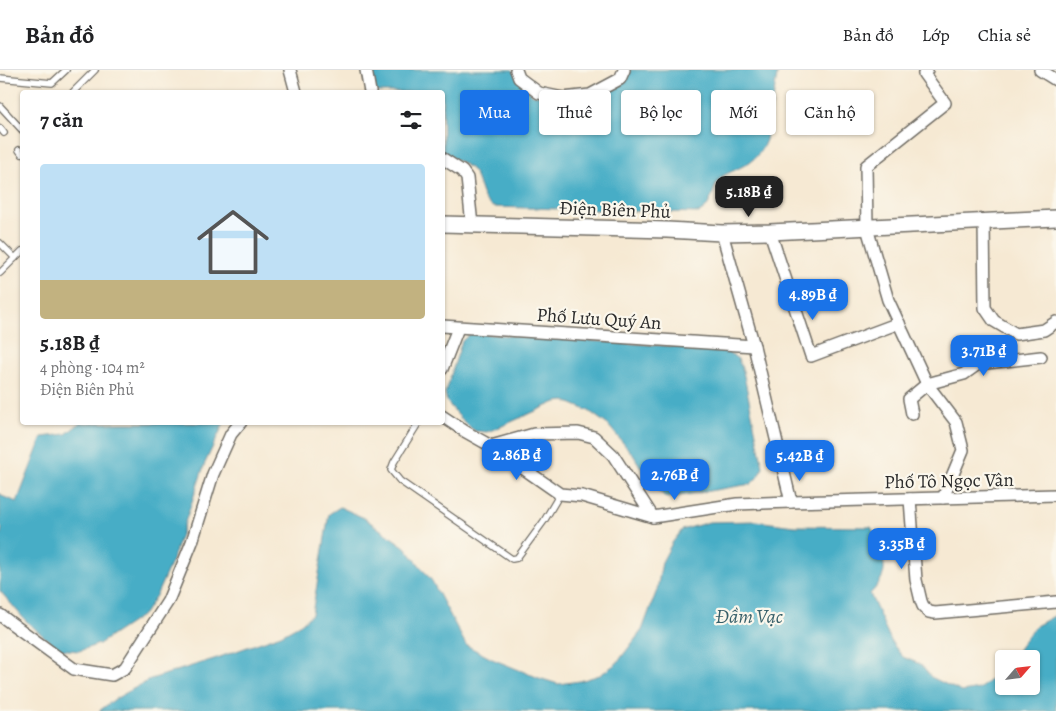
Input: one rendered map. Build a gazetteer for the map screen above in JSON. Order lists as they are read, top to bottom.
{
  "streets": {
    "street": ["Điện Biên Phủ", "Phố Lưu Quý An", "Phố Tô Ngọc Vân"]
  },
  "water": ["Đầm Vạc"],
  "north": "top right",
  "page": {
    "header": "Bản đồ",
    "nav": ["Bản đồ", "Lớp", "Chia sẻ"],
    "chip": [
      "Mua",
      "Thuê",
      "Bộ lọc",
      "Mới",
      "Căn hộ"
    ],
    "heading": "7 căn",
    "list": [
      {
        "name": "5.18B ₫",
        "note": "4 phòng · 104 m² · Điện Biên Phủ"
      }
    ],
    "price": [
      "5.18B ₫",
      "4.89B ₫",
      "3.71B ₫",
      "2.86B ₫",
      "5.42B ₫",
      "2.76B ₫",
      "3.35B ₫"
    ]
  }
}
